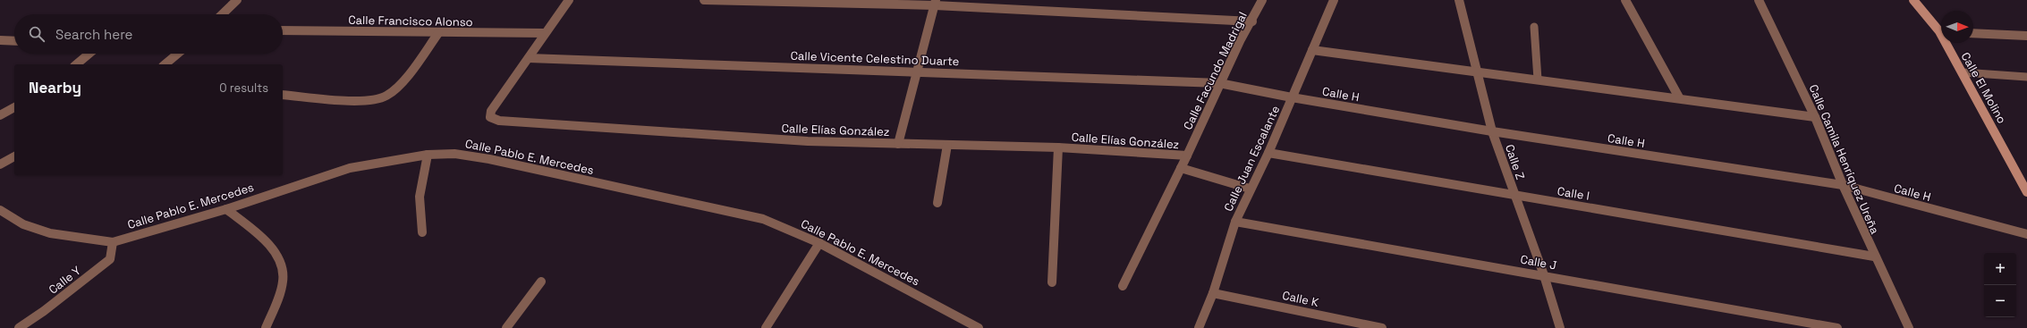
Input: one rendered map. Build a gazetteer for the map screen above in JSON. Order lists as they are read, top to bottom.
{
  "streets": {
    "street": [
      "Calle Francisco Alonso",
      "Calle Vicente Celestino Duarte",
      "Calle Facundo Madrigal",
      "Calle El Molino",
      "Calle H",
      "Calle Elías González",
      "Calle Pablo E. Mercedes",
      "Calle Juan Escalante",
      "Calle Camila Henríquez Ureña",
      "Calle Z",
      "Calle I",
      "Calle J",
      "Calle Y",
      "Calle K"
    ]
  },
  "crossings": [
    ["Calle Vicente Celestino Duarte", "Calle Facundo Madrigal"],
    ["Calle Vicente Celestino Duarte", "Calle H"],
    ["Calle Vicente Celestino Duarte", "Calle Elías González"],
    ["Calle Facundo Madrigal", "Calle H"],
    ["Calle Facundo Madrigal", "Calle Elías González"],
    ["Calle H", "Calle Juan Escalante"],
    ["Calle H", "Calle Camila Henríquez Ureña"],
    ["Calle H", "Calle Z"],
    ["Calle Pablo E. Mercedes", "Calle Y"],
    ["Calle Juan Escalante", "Calle I"],
    ["Calle Juan Escalante", "Calle J"],
    ["Calle Juan Escalante", "Calle K"],
    ["Calle Camila Henríquez Ureña", "Calle I"],
    ["Calle Z", "Calle I"],
    ["Calle Z", "Calle J"]
  ],
  "north": "right",
  "page": {
    "search": "Search here",
    "heading": ["Nearby", "0 results"],
    "map_buttons": ["+", "−"]
  }
}
